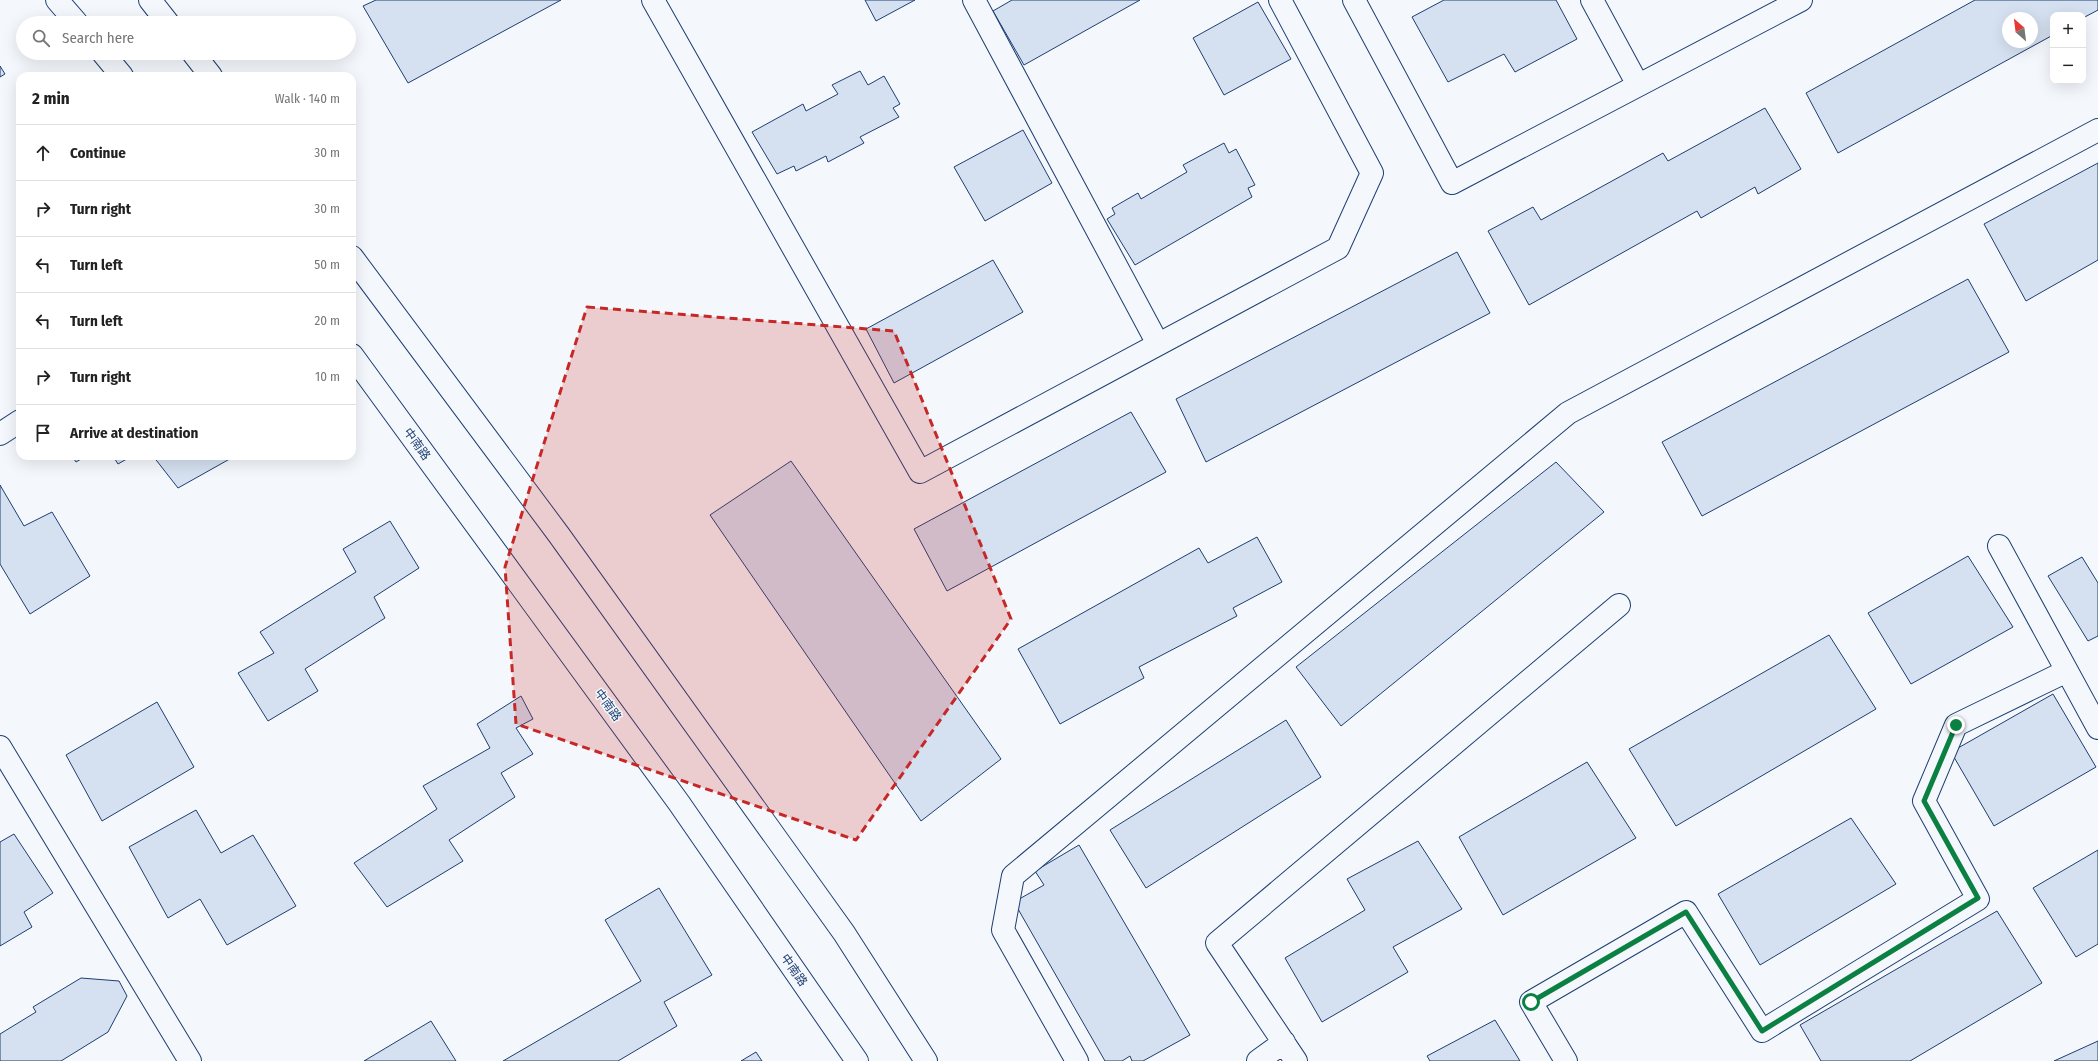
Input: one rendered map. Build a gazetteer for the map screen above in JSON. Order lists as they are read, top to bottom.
{
  "streets": {
    "street": ["中南路"]
  },
  "north": "top left",
  "page": {
    "map_buttons": ["+", "−"],
    "search": "Search here",
    "heading": ["2 min", "Walk · 140 m"],
    "list": [
      ["Continue", "30 m"],
      ["Turn right", "30 m"],
      ["Turn left", "50 m"],
      ["Turn left", "20 m"],
      ["Turn right", "10 m"],
      "Arrive at destination"
    ]
  }
}
